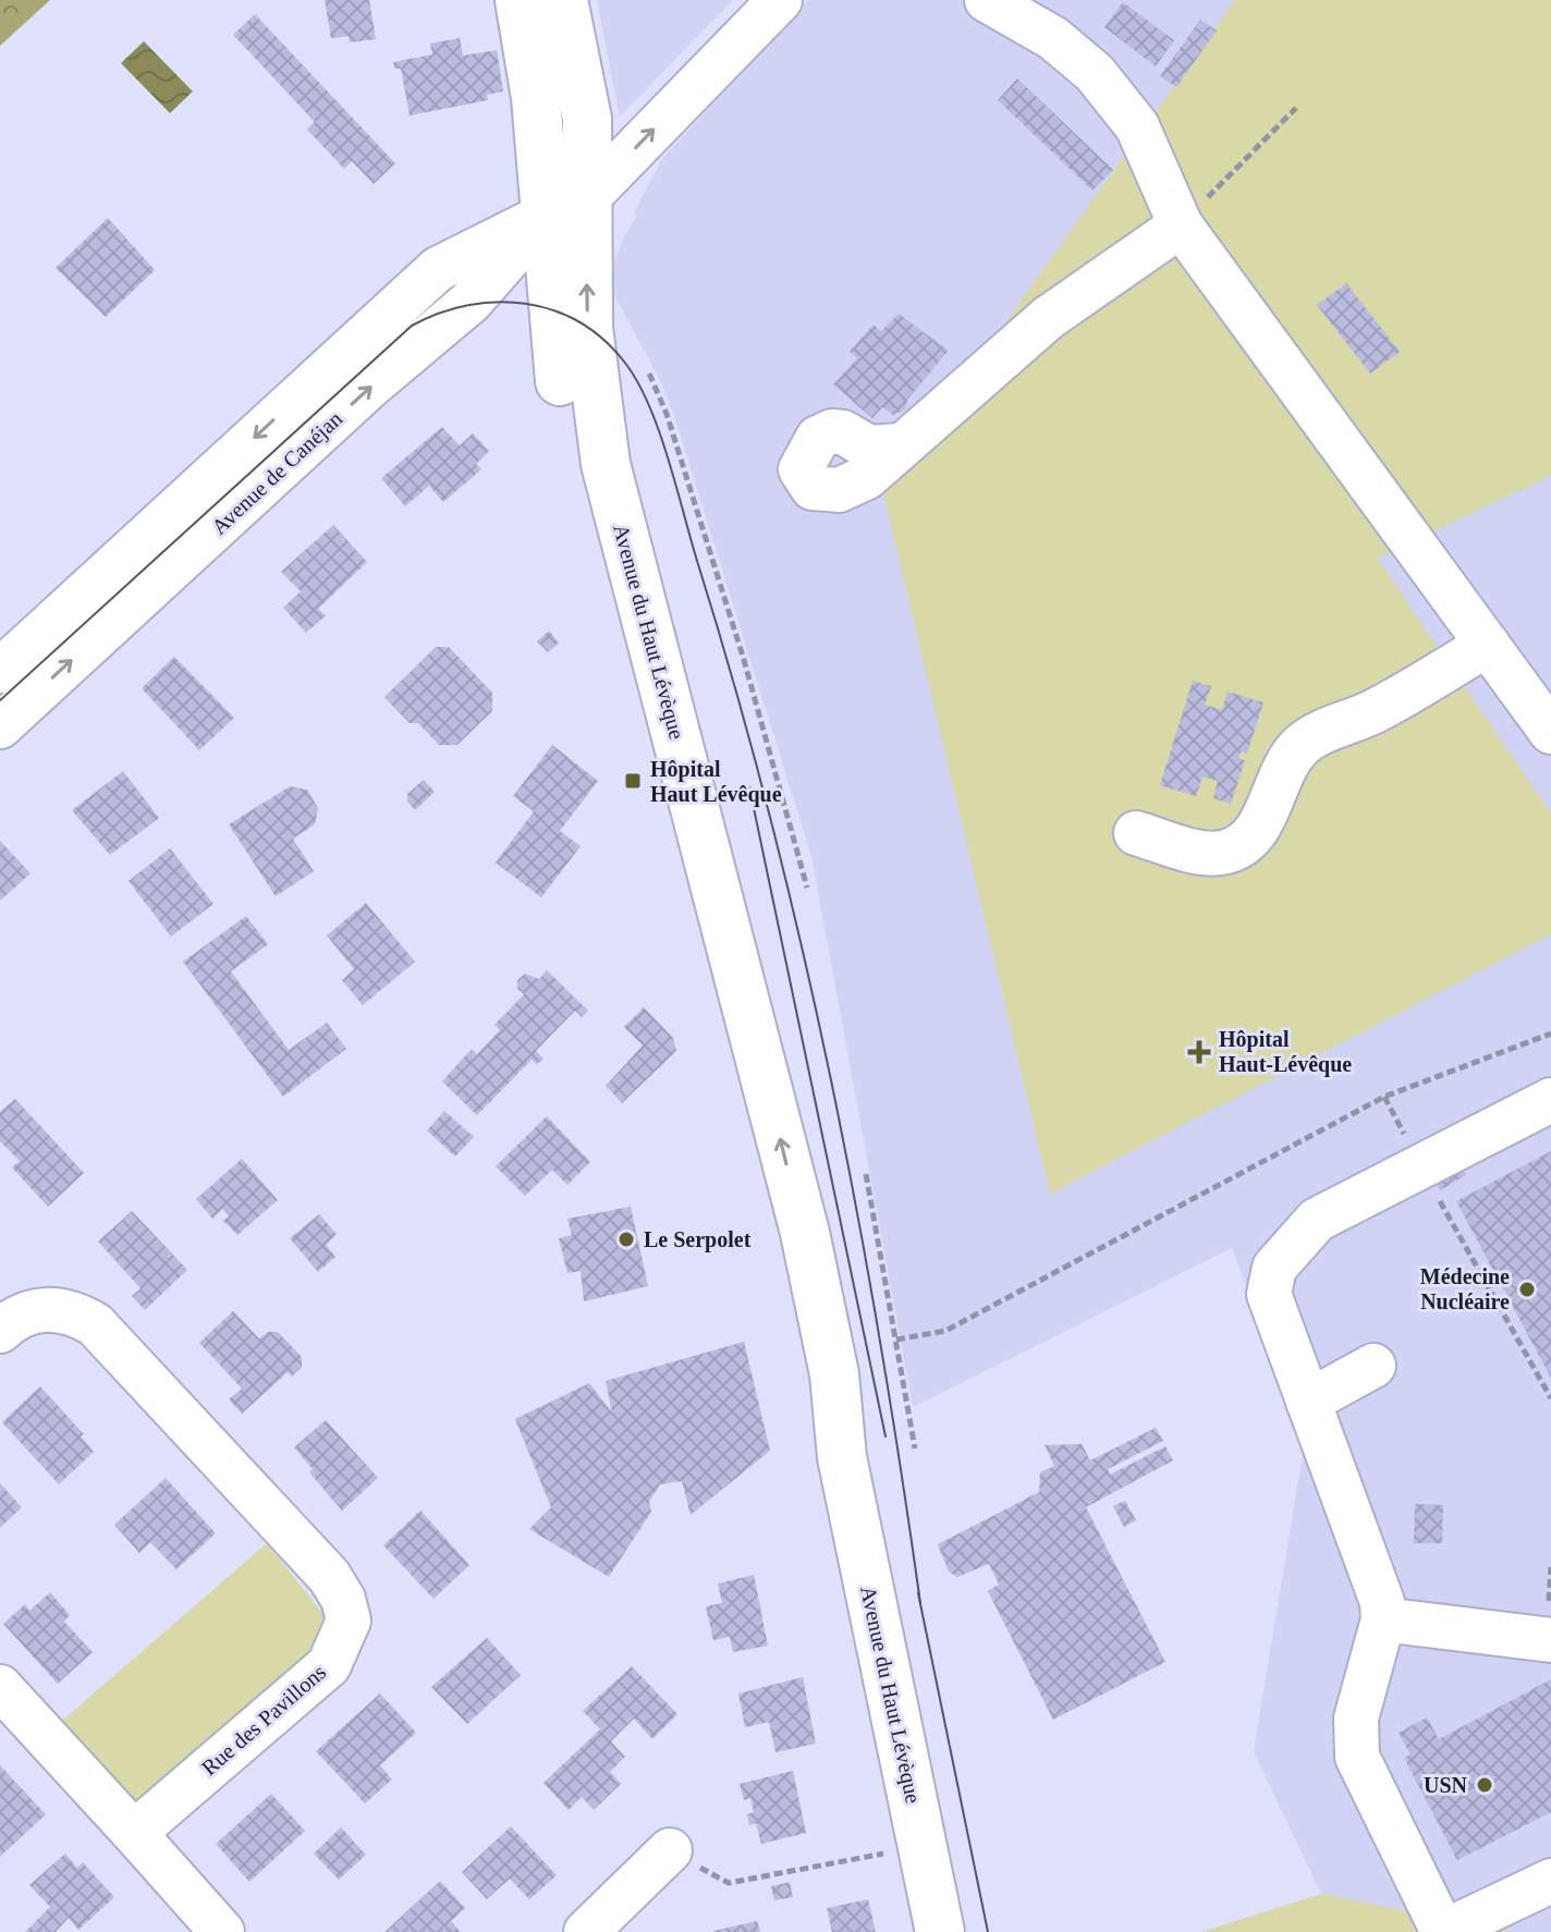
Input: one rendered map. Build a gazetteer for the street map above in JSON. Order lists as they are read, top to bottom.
{
  "streets": {
    "main road": ["Avenue du Haut Lévèque"],
    "street": ["Avenue de Canéjan", "Rue des Pavillons"]
  },
  "crossings": [
    ["Avenue de Canéjan", "Avenue du Haut Lévèque"]
  ],
  "places": {
    "transit": ["Hôpital Haut Lévêque"],
    "health": ["Hôpital Haut-Lévêque"],
    "other": ["Le Serpolet", "Médecine Nucléaire", "USN"]
  }
}
